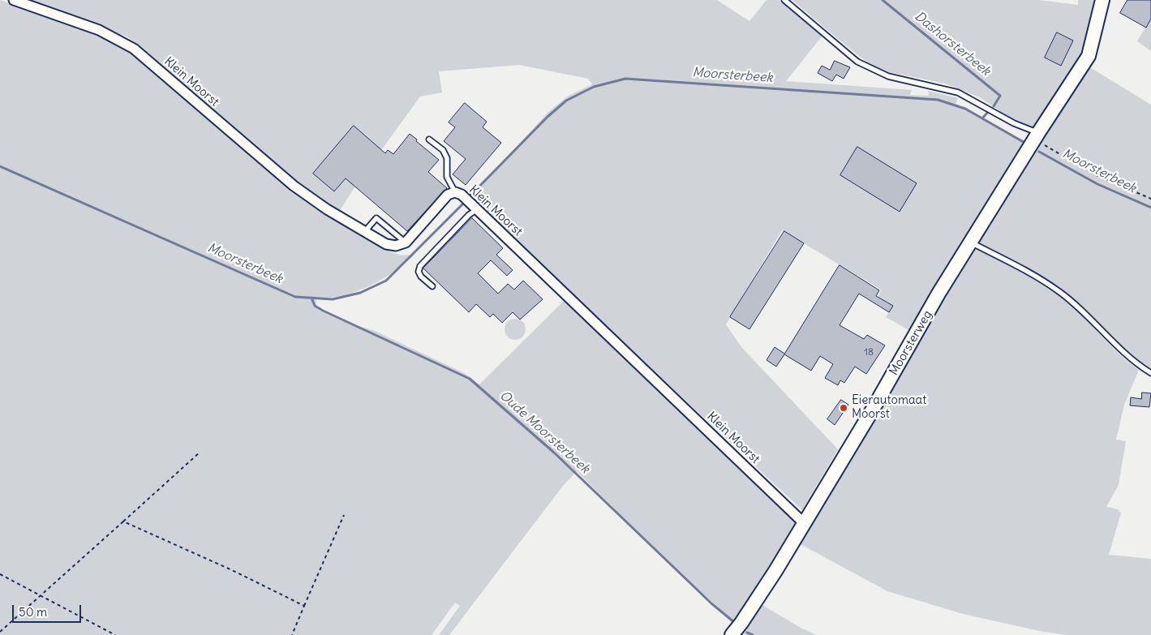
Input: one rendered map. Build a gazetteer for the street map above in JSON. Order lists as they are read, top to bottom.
{
  "streets": {
    "street": ["Klein Moorst", "Moorsterweg"]
  },
  "crossings": [
    ["Klein Moorst", "Moorsterweg"]
  ],
  "water": ["Dashorsterbeek", "Moorsterbeek", "Oude Moorsterbeek"],
  "places": ["Eierautomaat Moorst"],
  "house_numbers": ["18"],
  "scale_bar": "50 m"
}
